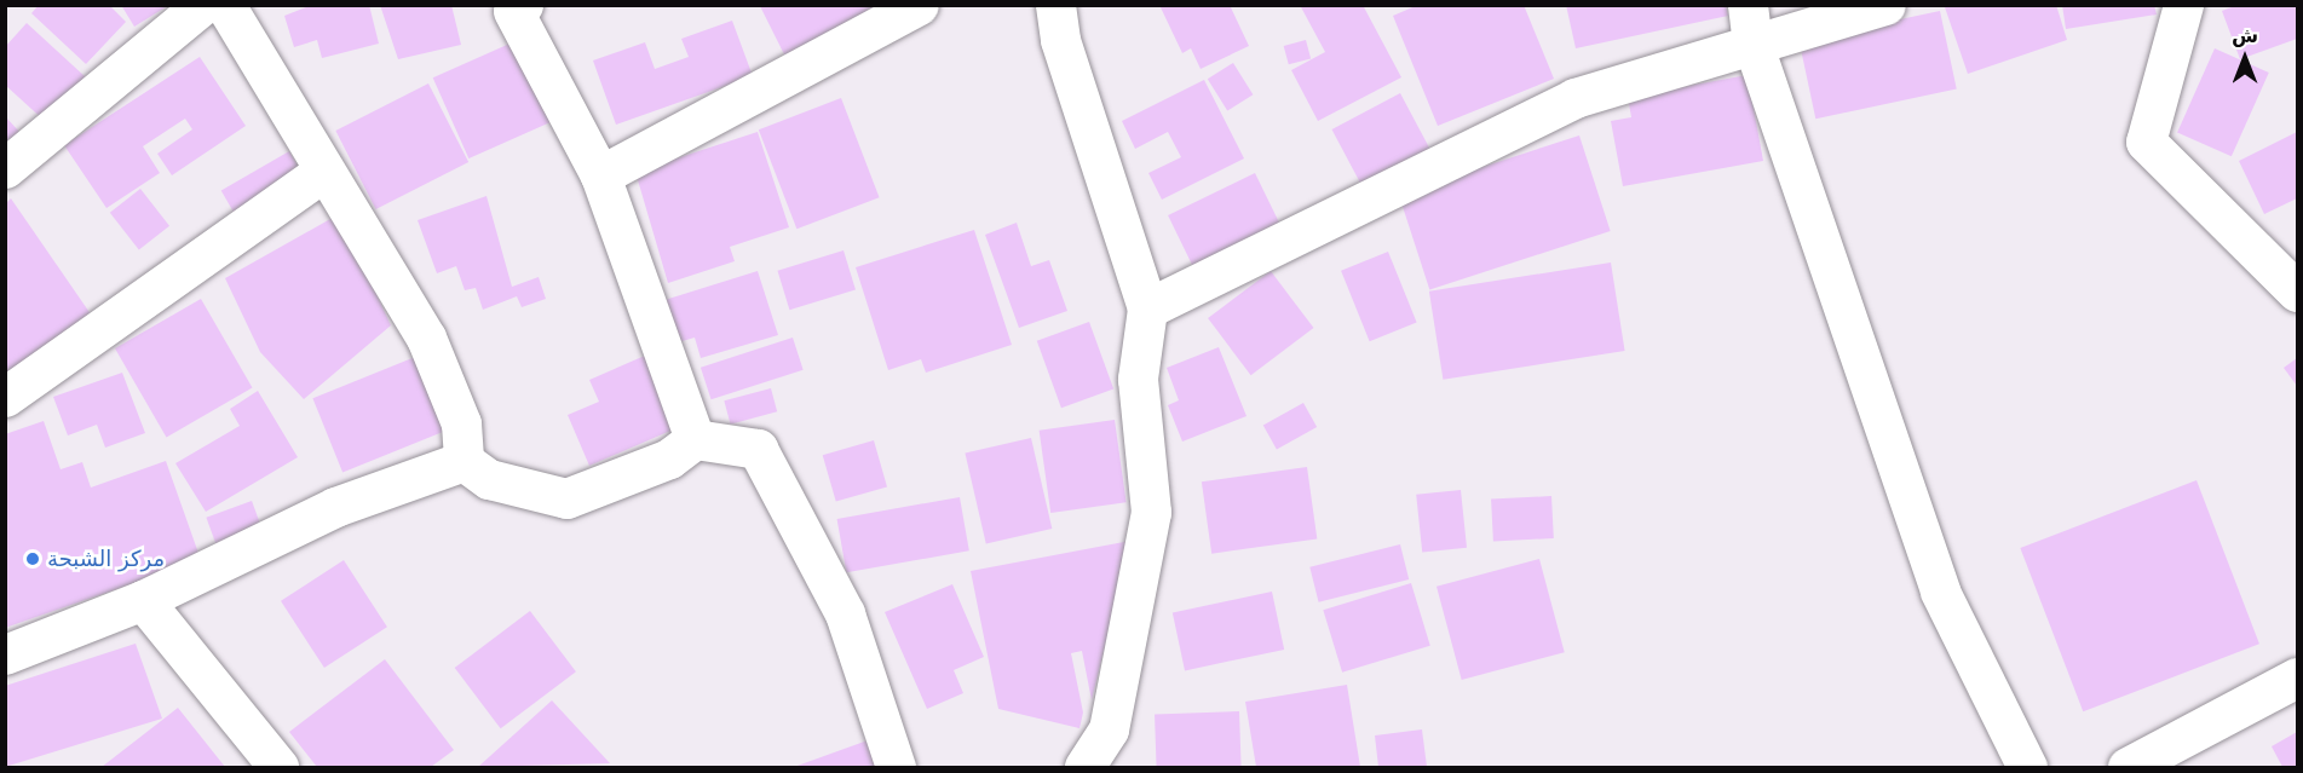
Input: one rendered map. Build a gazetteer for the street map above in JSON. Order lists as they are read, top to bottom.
{
  "places": ["مركز الشبحة"],
  "north": "top"
}
